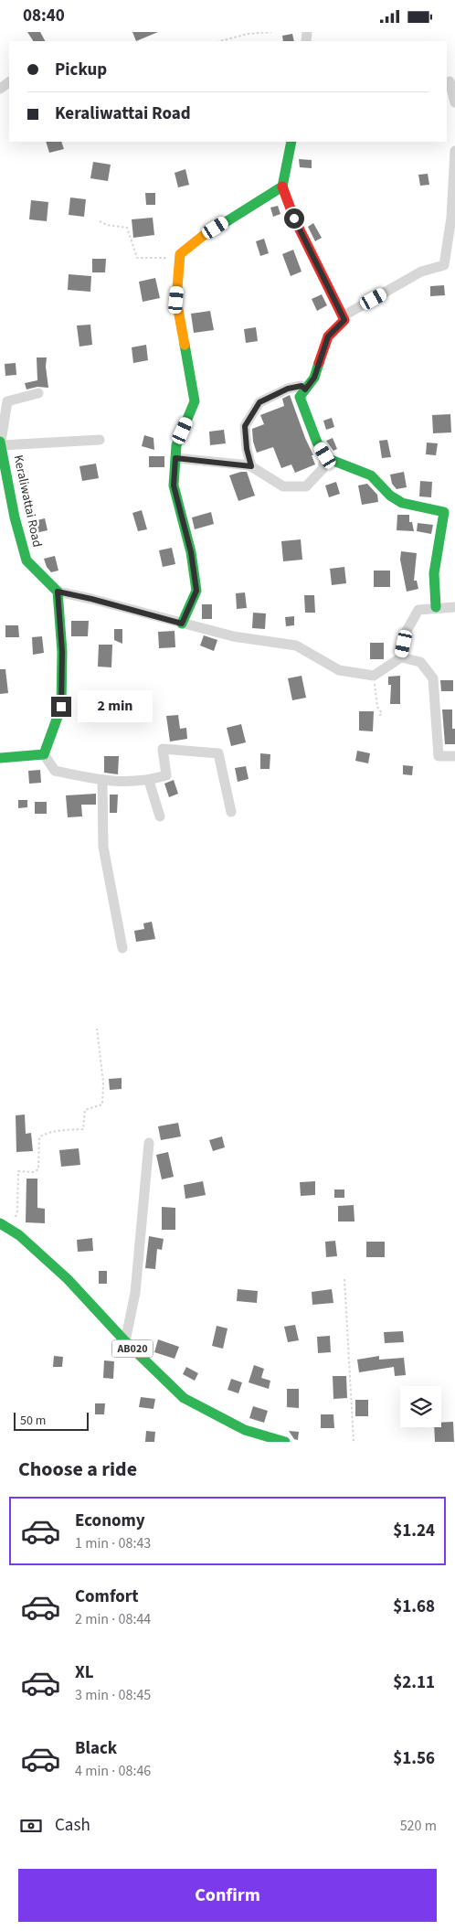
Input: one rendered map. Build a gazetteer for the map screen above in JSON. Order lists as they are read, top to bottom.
{
  "streets": {
    "street": ["Keraliwattai Road", "AB020"]
  },
  "scale_bar": "50 m",
  "page": {
    "status": "08:40",
    "banner": ["Pickup", "Keraliwattai Road"],
    "bubble": "2 min",
    "scale": "50 m",
    "heading": "Choose a ride",
    "list": [
      {
        "name": "Economy",
        "note": "1 min · 08:43",
        "value": "$1.24"
      },
      {
        "name": "Comfort",
        "note": "2 min · 08:44",
        "value": "$1.68"
      },
      {
        "name": "XL",
        "note": "3 min · 08:45",
        "value": "$2.11"
      },
      {
        "name": "Black",
        "note": "4 min · 08:46",
        "value": "$1.56"
      }
    ],
    "pay": ["Cash", "520 m"],
    "buttons": "Confirm"
  }
}
